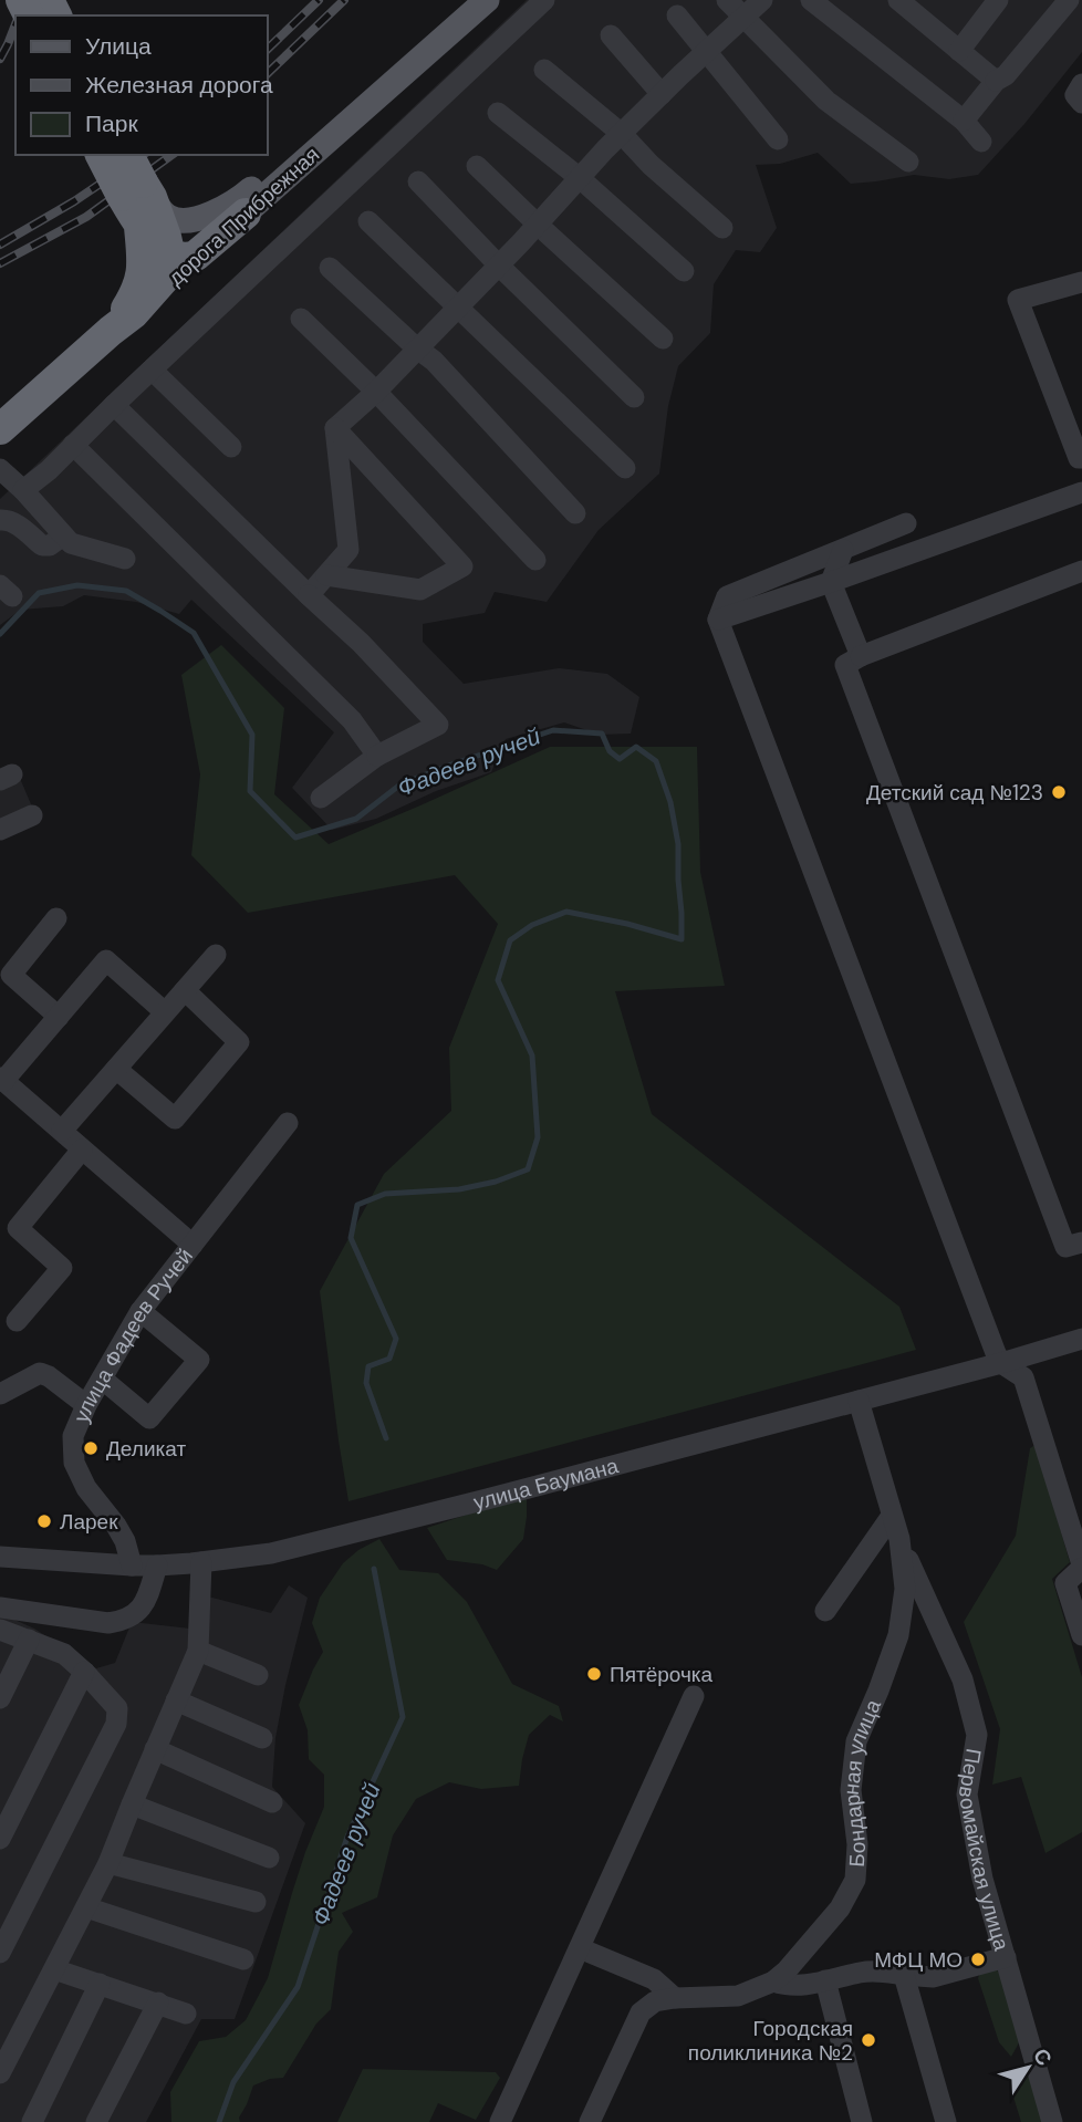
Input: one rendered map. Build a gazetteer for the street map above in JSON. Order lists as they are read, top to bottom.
{
  "streets": {
    "highway": ["дорога Прибрежная"],
    "street": [
      "улица Фадеев Ручей",
      "улица Баумана",
      "Бондарная улица",
      "Первомайская улица"
    ]
  },
  "crossings": [
    ["улица Фадеев Ручей", "улица Баумана"],
    ["улица Баумана", "Бондарная улица"],
    ["Бондарная улица", "Первомайская улица"]
  ],
  "water": ["Фадеев ручей"],
  "places": [
    "Детский сад №123",
    "Деликат",
    "Ларек",
    "Пятёрочка",
    "МФЦ МО",
    "Городская поликлиника №2"
  ],
  "legend": ["Улица", "Железная дорога", "Парк"],
  "north": "top right"
}
